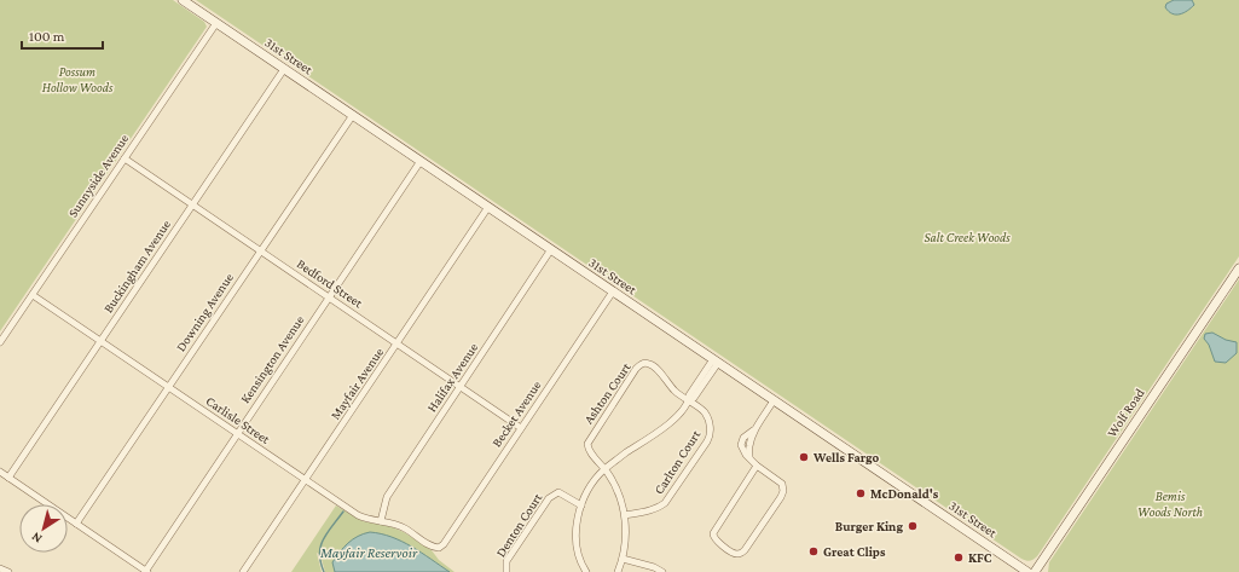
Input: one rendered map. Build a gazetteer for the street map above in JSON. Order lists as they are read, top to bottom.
{
  "streets": {
    "main road": ["31st Street", "Wolf Road"],
    "street": [
      "Sunnyside Avenue",
      "Buckingham Avenue",
      "Bedford Street",
      "Downing Avenue",
      "Kensington Avenue",
      "Halifax Avenue",
      "Mayfair Avenue",
      "Ashton Court",
      "Becket Avenue",
      "Carlisle Street",
      "Carlton Court",
      "Denton Court"
    ]
  },
  "crossings": [
    ["31st Street", "Sunnyside Avenue"],
    ["31st Street", "Buckingham Avenue"],
    ["31st Street", "Downing Avenue"],
    ["31st Street", "Kensington Avenue"],
    ["31st Street", "Halifax Avenue"],
    ["31st Street", "Mayfair Avenue"],
    ["31st Street", "Becket Avenue"],
    ["Sunnyside Avenue", "Bedford Street"],
    ["Sunnyside Avenue", "Carlisle Street"],
    ["Buckingham Avenue", "Bedford Street"],
    ["Buckingham Avenue", "Carlisle Street"],
    ["Bedford Street", "Downing Avenue"],
    ["Bedford Street", "Kensington Avenue"],
    ["Bedford Street", "Halifax Avenue"],
    ["Bedford Street", "Mayfair Avenue"],
    ["Bedford Street", "Becket Avenue"],
    ["Downing Avenue", "Carlisle Street"],
    ["Kensington Avenue", "Carlisle Street"],
    ["Halifax Avenue", "Carlisle Street"],
    ["Mayfair Avenue", "Carlisle Street"],
    ["Ashton Court", "Carlton Court"],
    ["Becket Avenue", "Carlisle Street"]
  ],
  "water": ["Mayfair Reservoir"],
  "parks": ["Possum Hollow Woods", "Salt Creek Woods", "Bemis Woods North"],
  "places": [
    "Wells Fargo",
    "McDonald's",
    "Burger King",
    "Great Clips",
    "KFC"
  ],
  "scale_bar": "100 m",
  "north": "bottom left"
}
